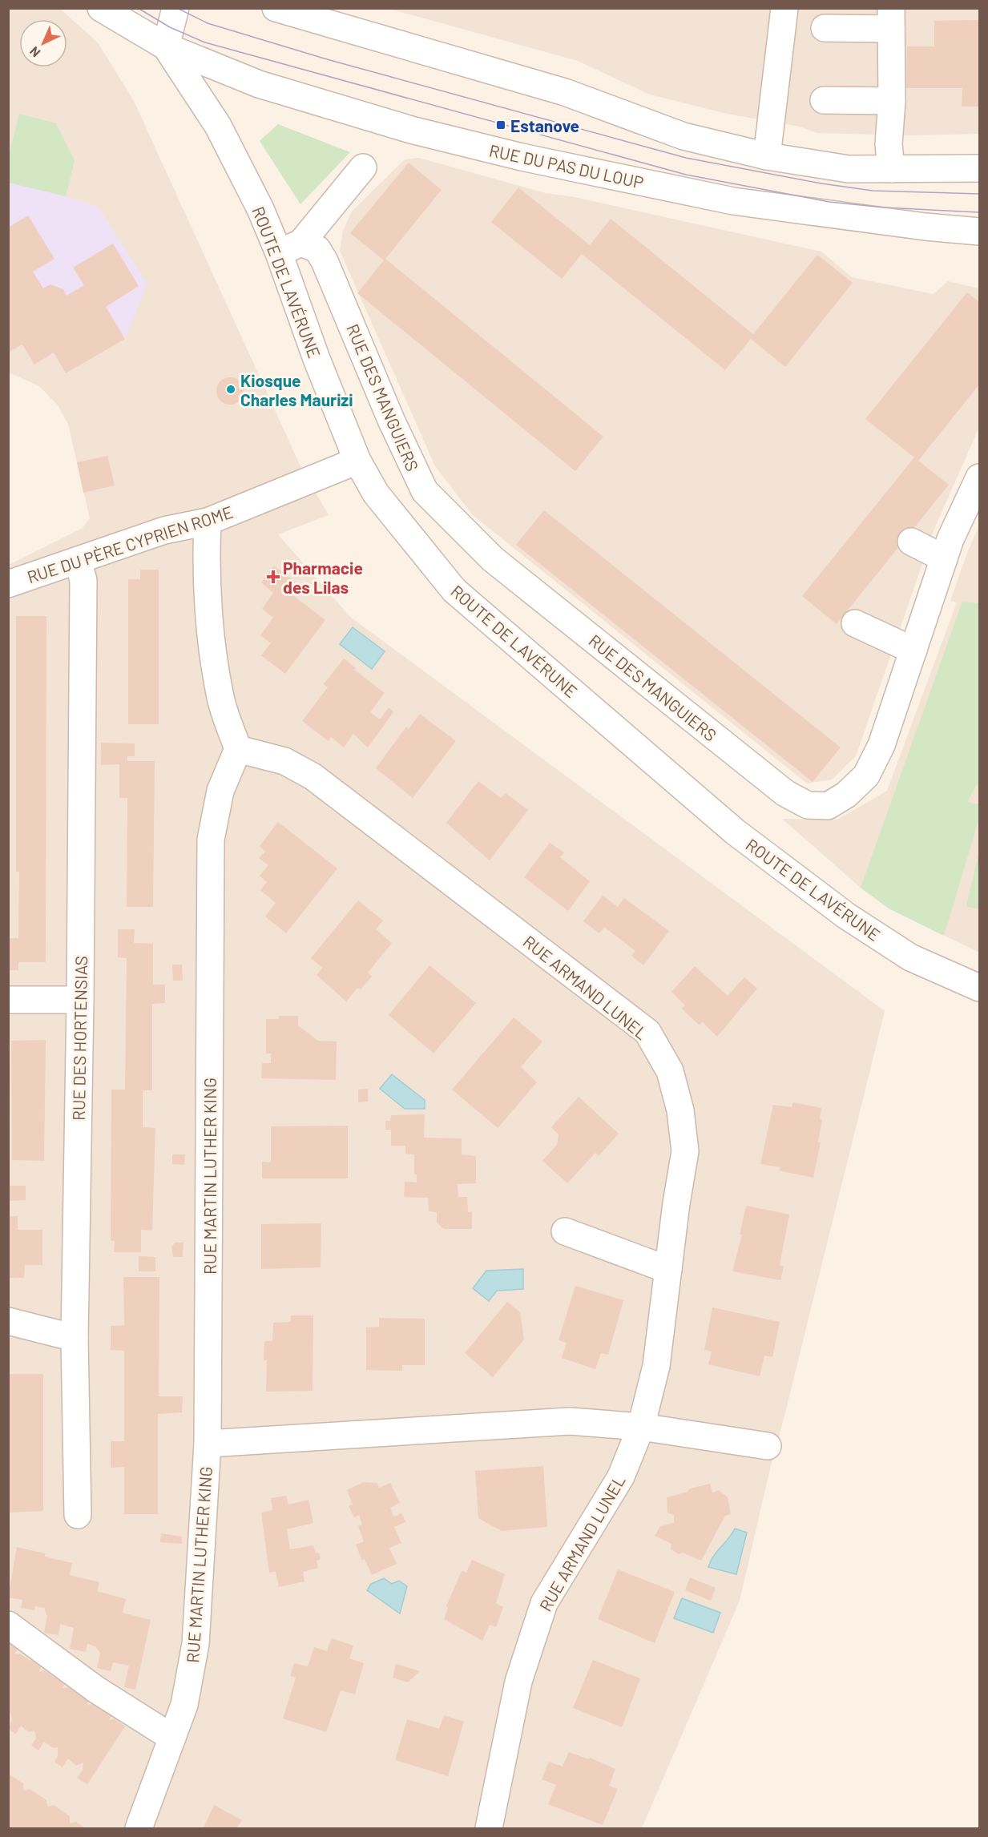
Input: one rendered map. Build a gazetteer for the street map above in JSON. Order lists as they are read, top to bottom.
{
  "streets": {
    "street": [
      "RUE DU PAS DU LOUP",
      "ROUTE DE LAVÉRUNE",
      "RUE DES MANGUIERS",
      "RUE DU PÈRE CYPRIEN ROME",
      "RUE ARMAND LUNEL",
      "RUE DES HORTENSIAS",
      "RUE MARTIN LUTHER KING"
    ]
  },
  "crossings": [
    ["RUE DU PAS DU LOUP", "ROUTE DE LAVÉRUNE"],
    ["ROUTE DE LAVÉRUNE", "RUE DES MANGUIERS"],
    ["ROUTE DE LAVÉRUNE", "RUE DU PÈRE CYPRIEN ROME"],
    ["RUE DU PÈRE CYPRIEN ROME", "RUE DES HORTENSIAS"],
    ["RUE ARMAND LUNEL", "RUE MARTIN LUTHER KING"]
  ],
  "places": {
    "transit": ["Estanove"],
    "other": ["Kiosque Charles Maurizi"],
    "health": ["Pharmacie des Lilas"]
  },
  "north": "bottom left"
}
